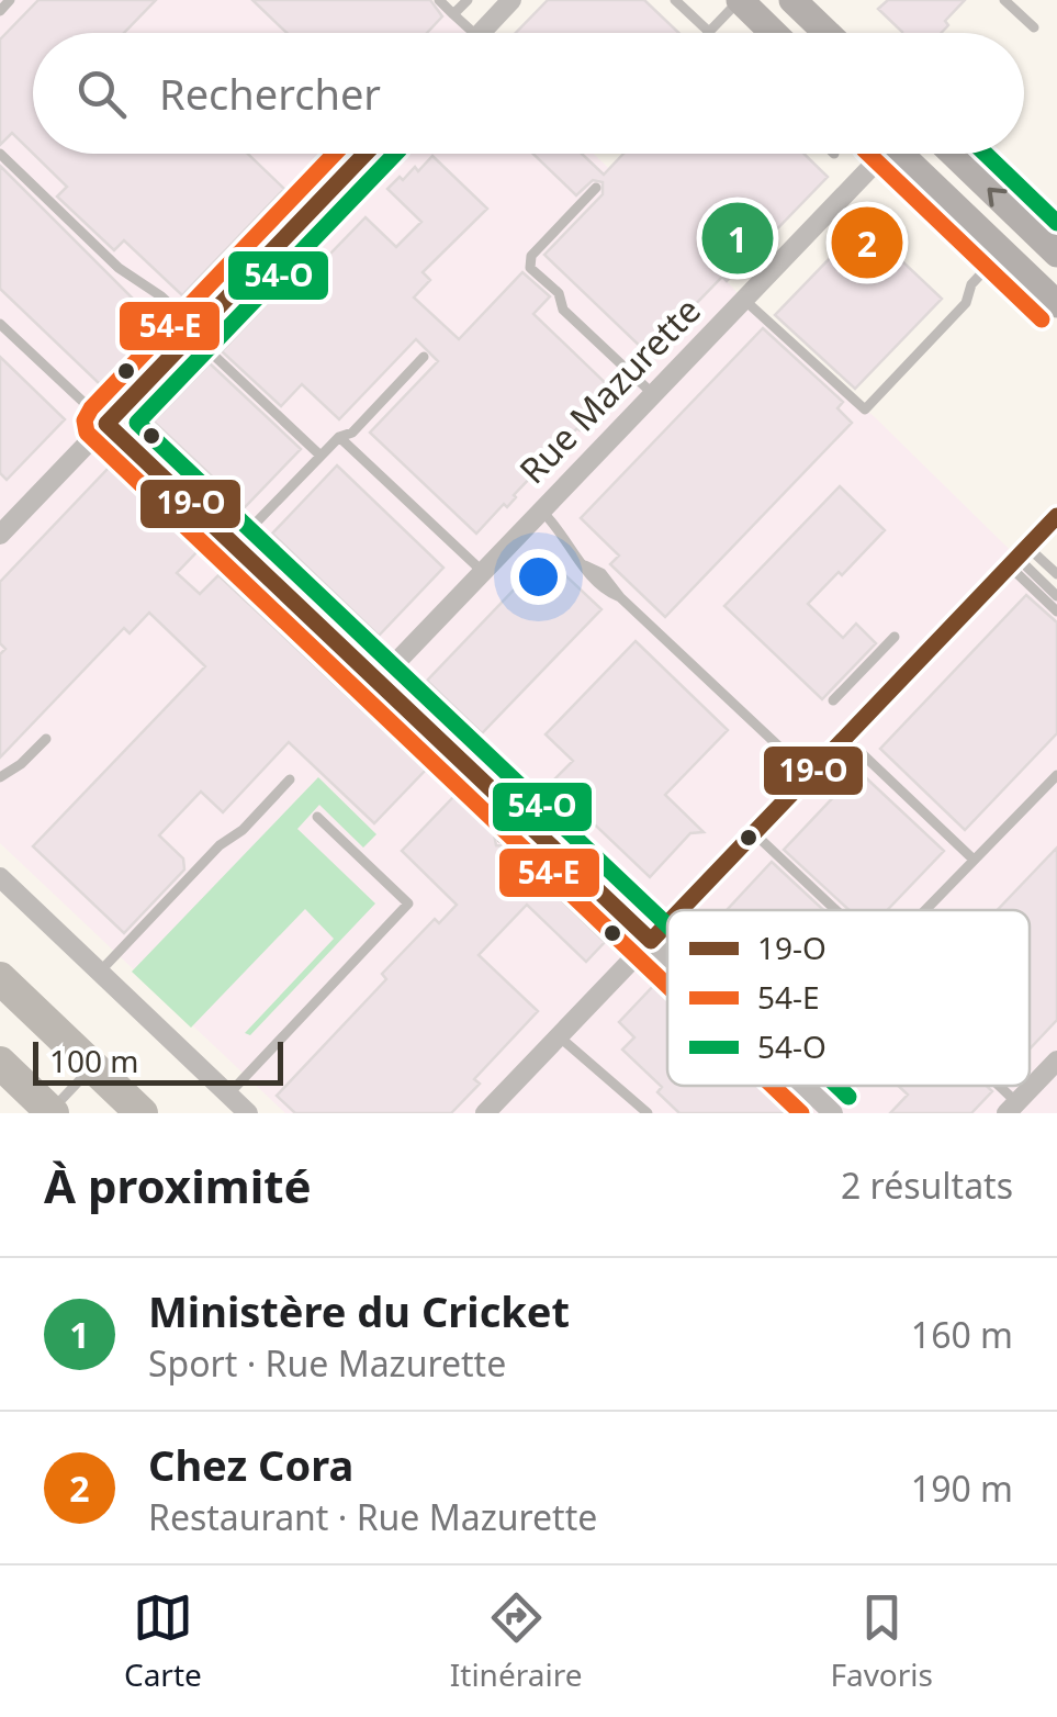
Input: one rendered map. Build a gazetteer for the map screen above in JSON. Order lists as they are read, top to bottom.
{
  "streets": {
    "street": ["Rue Mazurette"]
  },
  "lines": ["transit line 19-O", "transit line 54-E", "transit line 54-O"],
  "legend": ["19-O", "54-E", "54-O"],
  "scale_bar": "100 m",
  "page": {
    "search": "Rechercher",
    "pins": ["1", "2"],
    "scale": "100 m",
    "heading": ["À proximité", "2 résultats"],
    "list": [
      {
        "mark": "1",
        "name": "Ministère du Cricket",
        "note": "Sport · Rue Mazurette",
        "value": "160 m"
      },
      {
        "mark": "2",
        "name": "Chez Cora",
        "note": "Restaurant · Rue Mazurette",
        "value": "190 m"
      }
    ],
    "nav": ["Carte", "Itinéraire", "Favoris"]
  }
}
